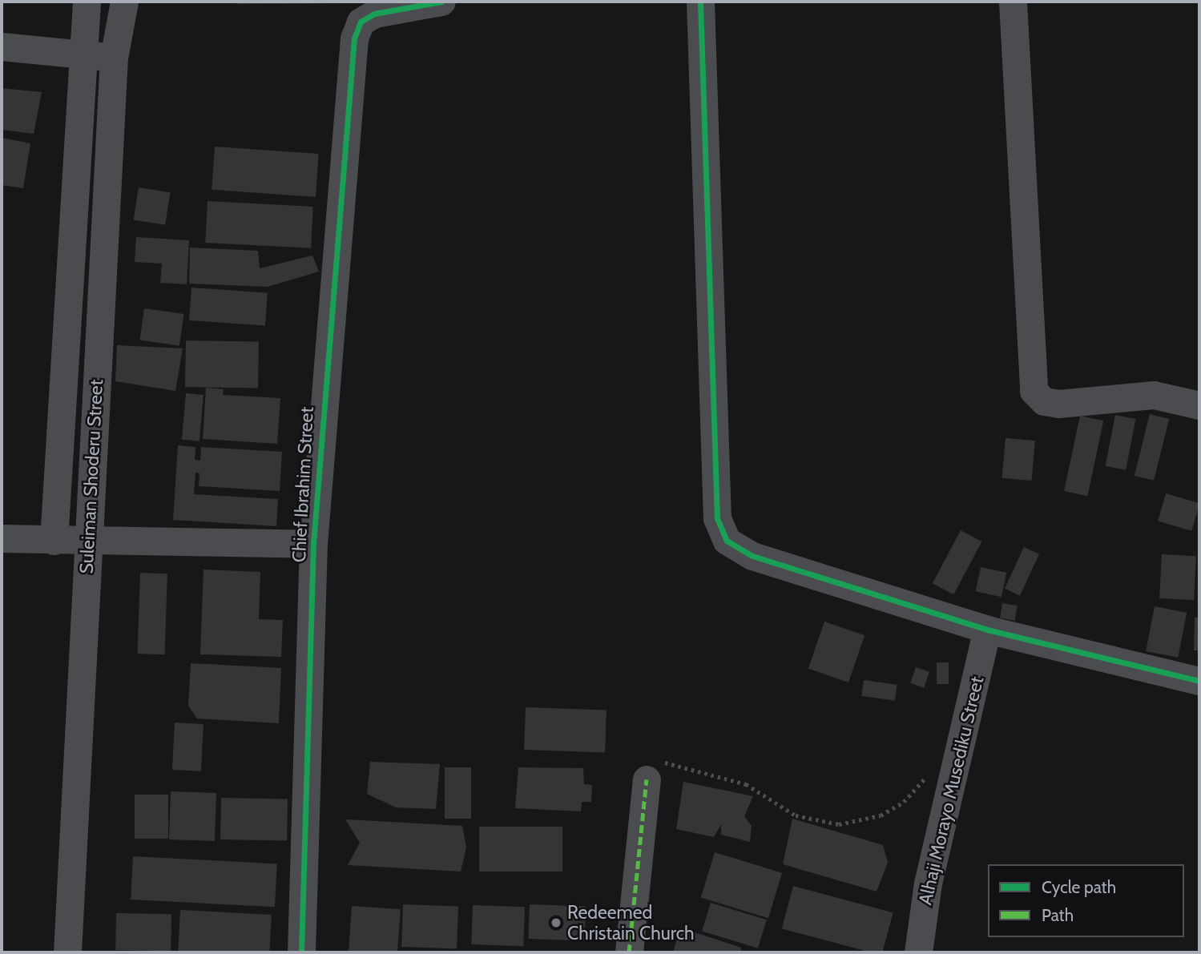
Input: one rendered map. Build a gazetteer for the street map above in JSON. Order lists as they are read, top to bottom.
{
  "streets": {
    "street": ["Suleiman Shoderu Street", "Chief Ibrahim Street", "Alhaji Morayo Musediku Street"]
  },
  "places": ["Redeemed Christain Church"],
  "legend": ["Cycle path", "Path"]
}
